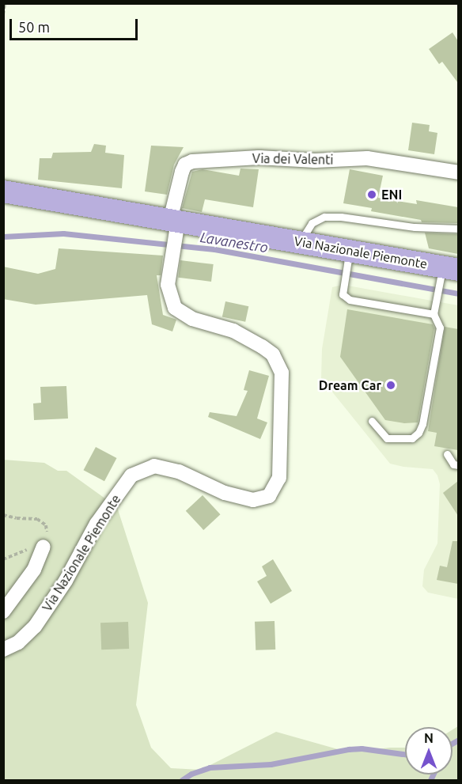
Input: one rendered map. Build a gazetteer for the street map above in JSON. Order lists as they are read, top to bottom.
{
  "streets": {
    "main road": ["Via Nazionale Piemonte"],
    "street": ["Via dei Valenti"]
  },
  "crossings": [
    ["Via dei Valenti", "Via Nazionale Piemonte"]
  ],
  "water": ["Lavanestro"],
  "places": ["ENI", "Dream Car"],
  "scale_bar": "50 m",
  "north": "top"
}
